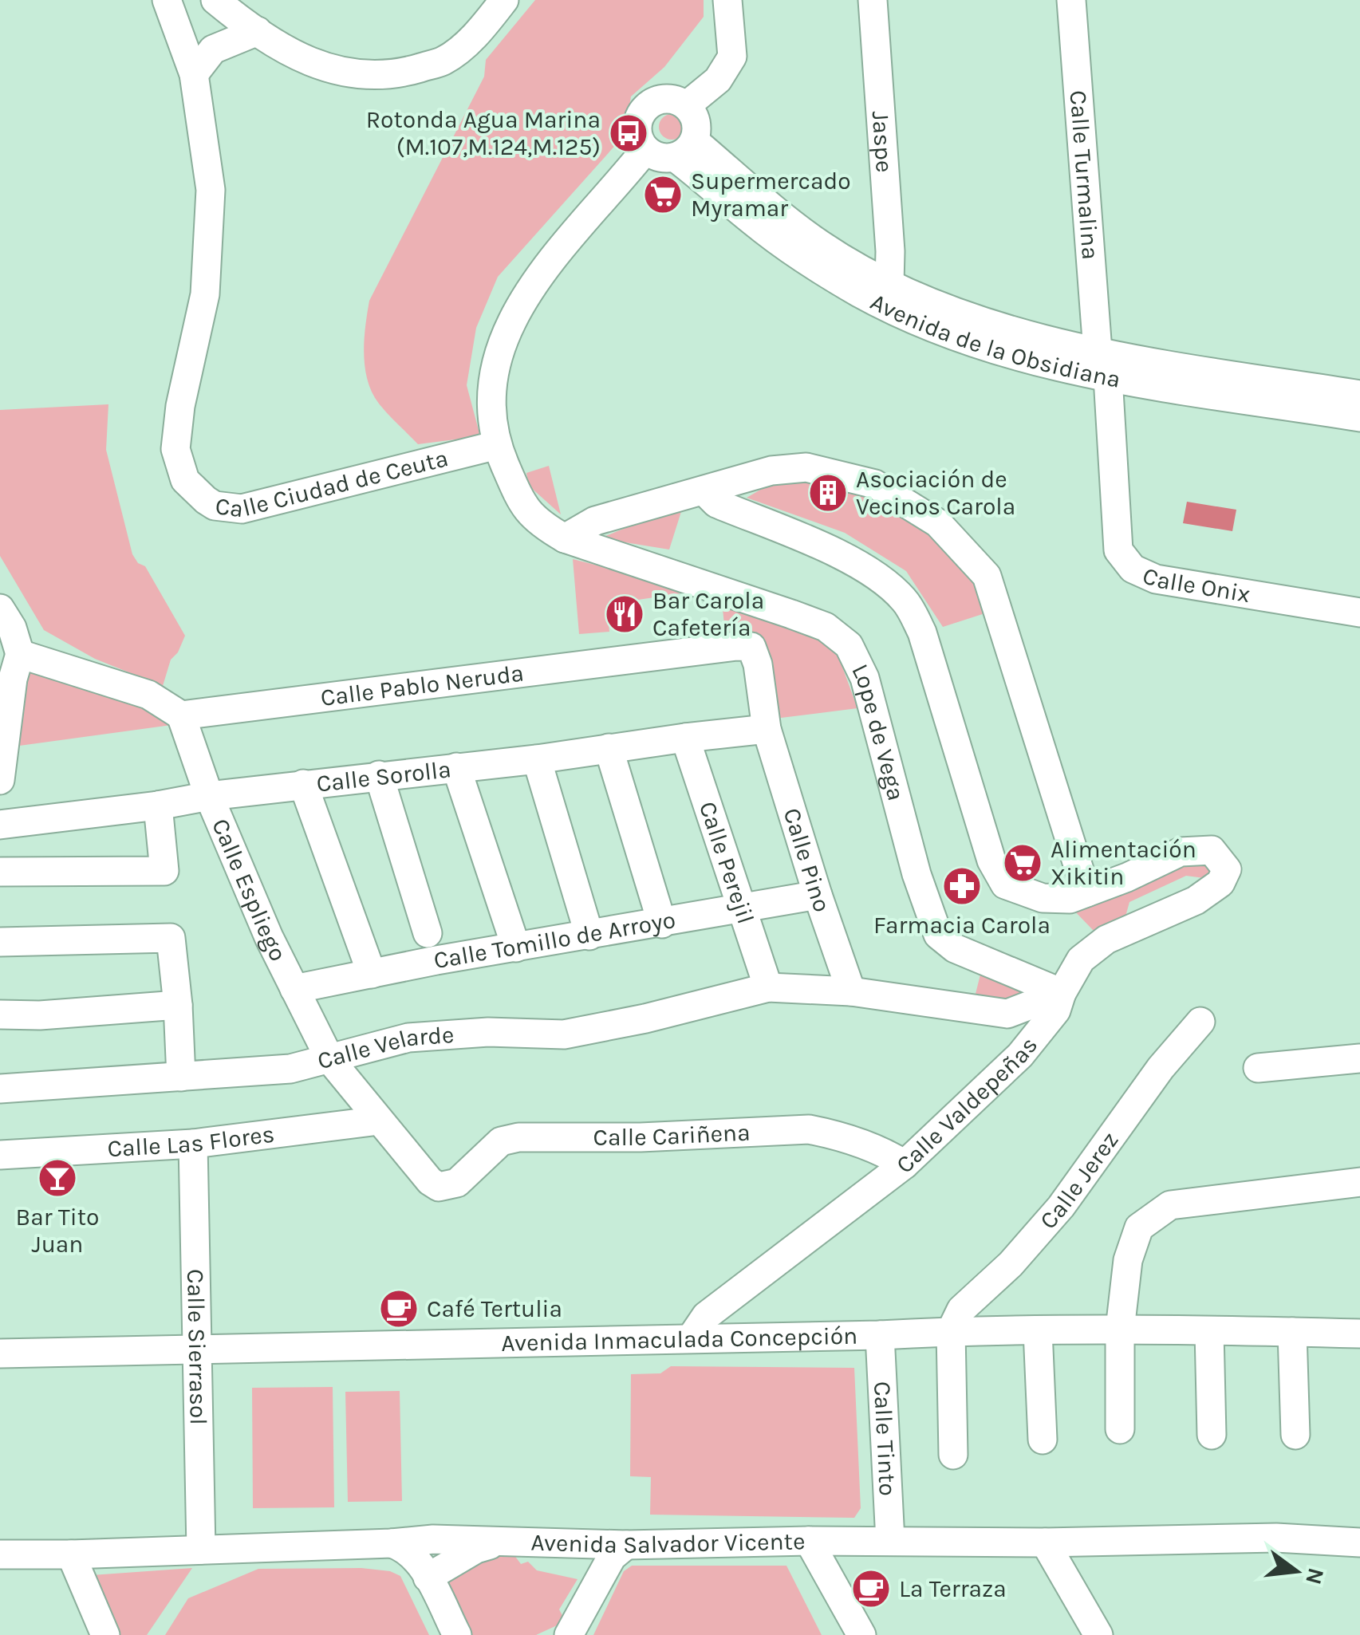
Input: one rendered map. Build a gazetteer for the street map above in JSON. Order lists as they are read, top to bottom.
{
  "streets": {
    "street": [
      "Jaspe",
      "Calle Turmalina",
      "Avenida de la Obsidiana",
      "Calle Ciudad de Ceuta",
      "Calle Onix",
      "Calle Pablo Neruda",
      "Lope de Vega",
      "Calle Sorolla",
      "Calle Pino",
      "Calle Perejil",
      "Calle Espliego",
      "Calle Tomillo de Arroyo",
      "Calle Velarde",
      "Calle Valdepeñas",
      "Calle Cariñena",
      "Calle Las Flores",
      "Calle Jerez",
      "Avenida Inmaculada Concepción",
      "Calle Sierrasol",
      "Calle Tinto",
      "Avenida Salvador Vicente"
    ]
  },
  "crossings": [
    ["Jaspe", "Avenida de la Obsidiana"],
    ["Calle Turmalina", "Avenida de la Obsidiana"],
    ["Avenida de la Obsidiana", "Calle Onix"],
    ["Avenida de la Obsidiana", "Lope de Vega"],
    ["Calle Ciudad de Ceuta", "Lope de Vega"],
    ["Calle Pablo Neruda", "Calle Sorolla"],
    ["Calle Pablo Neruda", "Calle Pino"],
    ["Calle Pablo Neruda", "Calle Espliego"],
    ["Lope de Vega", "Calle Valdepeñas"],
    ["Calle Sorolla", "Calle Pino"],
    ["Calle Sorolla", "Calle Perejil"],
    ["Calle Sorolla", "Calle Espliego"],
    ["Calle Pino", "Calle Tomillo de Arroyo"],
    ["Calle Pino", "Calle Velarde"],
    ["Calle Perejil", "Calle Tomillo de Arroyo"],
    ["Calle Perejil", "Calle Velarde"],
    ["Calle Espliego", "Calle Tomillo de Arroyo"],
    ["Calle Espliego", "Calle Velarde"],
    ["Calle Espliego", "Calle Cariñena"],
    ["Calle Espliego", "Calle Las Flores"],
    ["Calle Valdepeñas", "Calle Cariñena"],
    ["Calle Valdepeñas", "Avenida Inmaculada Concepción"],
    ["Calle Las Flores", "Calle Sierrasol"],
    ["Calle Jerez", "Avenida Inmaculada Concepción"],
    ["Avenida Inmaculada Concepción", "Calle Sierrasol"],
    ["Avenida Inmaculada Concepción", "Calle Tinto"],
    ["Calle Sierrasol", "Avenida Salvador Vicente"],
    ["Calle Tinto", "Avenida Salvador Vicente"]
  ],
  "places": {
    "bus stop": ["Rotonda Agua Marina (M.107,M.124,M.125)"],
    "supermarket": ["Supermercado Myramar", "Alimentación Xikitin"],
    "building": ["Asociación de Vecinos Carola"],
    "restaurant": ["Bar Carola Cafetería"],
    "pharmacy": ["Farmacia Carola"],
    "bar": ["Bar Tito Juan"],
    "cafe": ["Café Tertulia", "La Terraza"]
  },
  "north": "right"
}
